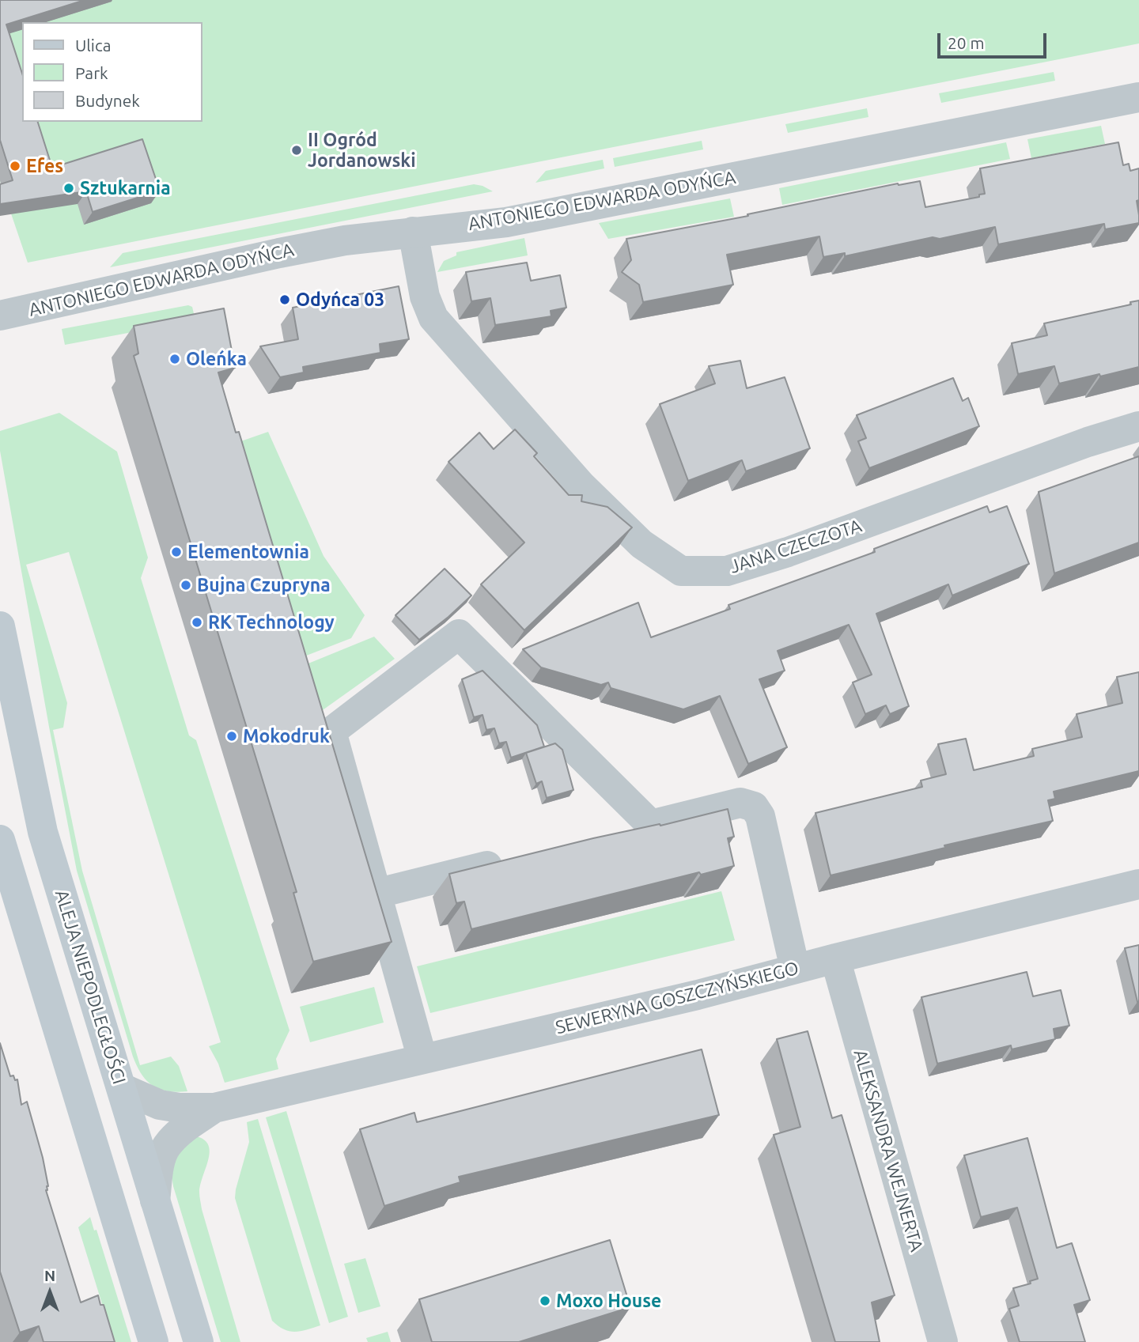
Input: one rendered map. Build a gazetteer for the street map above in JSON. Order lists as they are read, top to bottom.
{
  "streets": {
    "main road": ["ALEJA NIEPODLEGŁOŚCI"],
    "street": [
      "ANTONIEGO EDWARDA ODYŃCA",
      "JANA CZECZOTA",
      "SEWERYNA GOSZCZYŃSKIEGO",
      "ALEKSANDRA WEJNERTA"
    ]
  },
  "crossings": [
    ["ANTONIEGO EDWARDA ODYŃCA", "JANA CZECZOTA"],
    ["ALEJA NIEPODLEGŁOŚCI", "SEWERYNA GOSZCZYŃSKIEGO"],
    ["SEWERYNA GOSZCZYŃSKIEGO", "ALEKSANDRA WEJNERTA"]
  ],
  "places": [
    "II Ogród Jordanowski",
    "Efes",
    "Sztukarnia",
    "Odyńca 03",
    "Oleńka",
    "Elementownia",
    "Bujna Czupryna",
    "RK Technology",
    "Mokodruk",
    "Moxo House"
  ],
  "legend": ["Ulica", "Park", "Budynek"],
  "scale_bar": "20 m",
  "north": "top"
}
